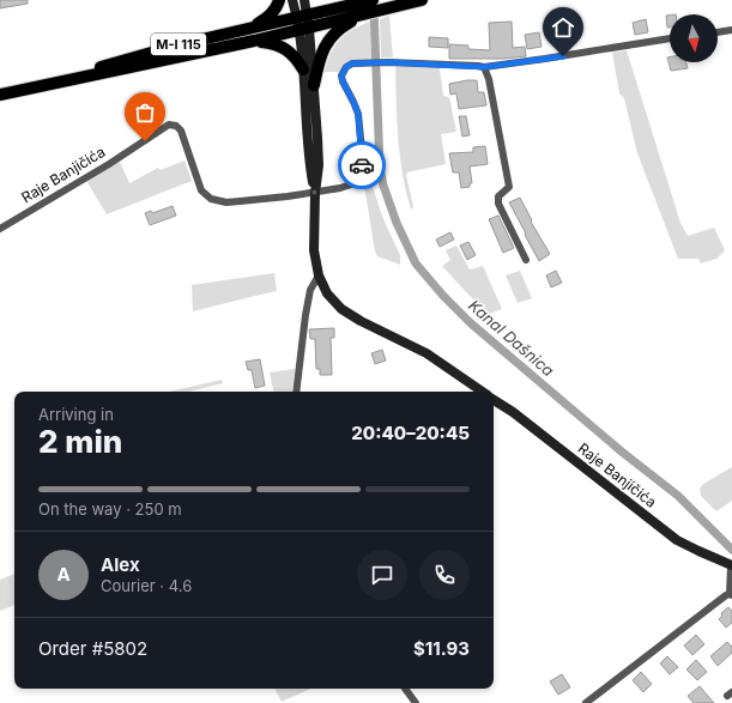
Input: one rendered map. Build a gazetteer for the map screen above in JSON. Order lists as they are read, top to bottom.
{
  "streets": {
    "main road": ["M-I 115", "Raje Banjičića"]
  },
  "water": ["Kanal Dašnica"],
  "north": "bottom",
  "page": {
    "heading": ["2 min", "Arriving in", "20:40–20:45"],
    "panel": [
      "Alex",
      "Courier · 4.6",
      "Order #5802",
      "$11.93"
    ],
    "bar": "On the way · 250 m",
    "round": "A"
  }
}
